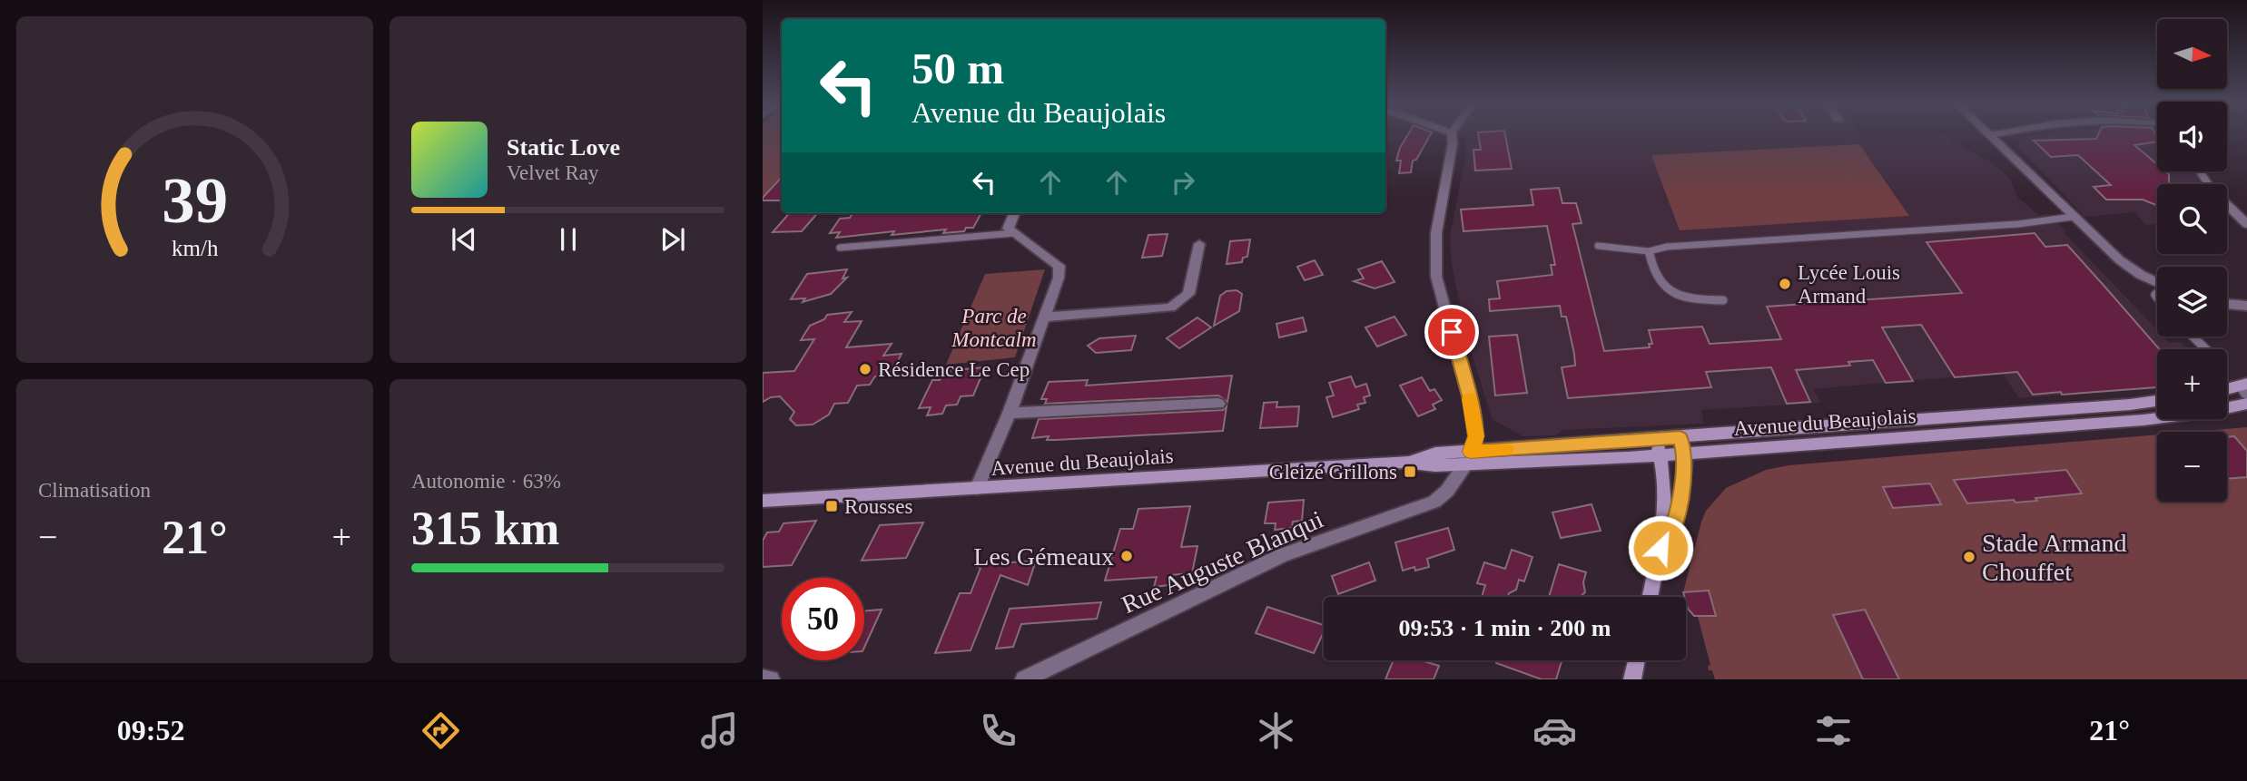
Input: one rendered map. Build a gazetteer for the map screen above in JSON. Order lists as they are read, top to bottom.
{
  "streets": {
    "main road": ["Avenue du Beaujolais"],
    "street": ["Rue Auguste Blanqui"]
  },
  "crossings": [
    ["Avenue du Beaujolais", "Rue Auguste Blanqui"]
  ],
  "parks": ["Parc de Montcalm"],
  "places": {
    "other": [
      "Lycée Louis Armand",
      "Résidence Le Cep",
      "Les Gémeaux",
      "Stade Armand Chouffet"
    ],
    "transit": ["Gleizé Grillons", "Rousses"]
  },
  "north": "right",
  "page": {
    "map_buttons": ["+", "−"],
    "turn": ["50 m", "Avenue du Beaujolais"],
    "song": ["Static Love", "Velvet Ray"],
    "tile": [
      "Climatisation",
      ["Autonomie · 63%", "315 km"]
    ],
    "heat": ["−", "21°", "+"],
    "limit": "50",
    "trip": "09:53 · 1 min · 200 m",
    "tabs": ["09:52", "21°"],
    "gauge": ["39", "km/h"]
  }
}
